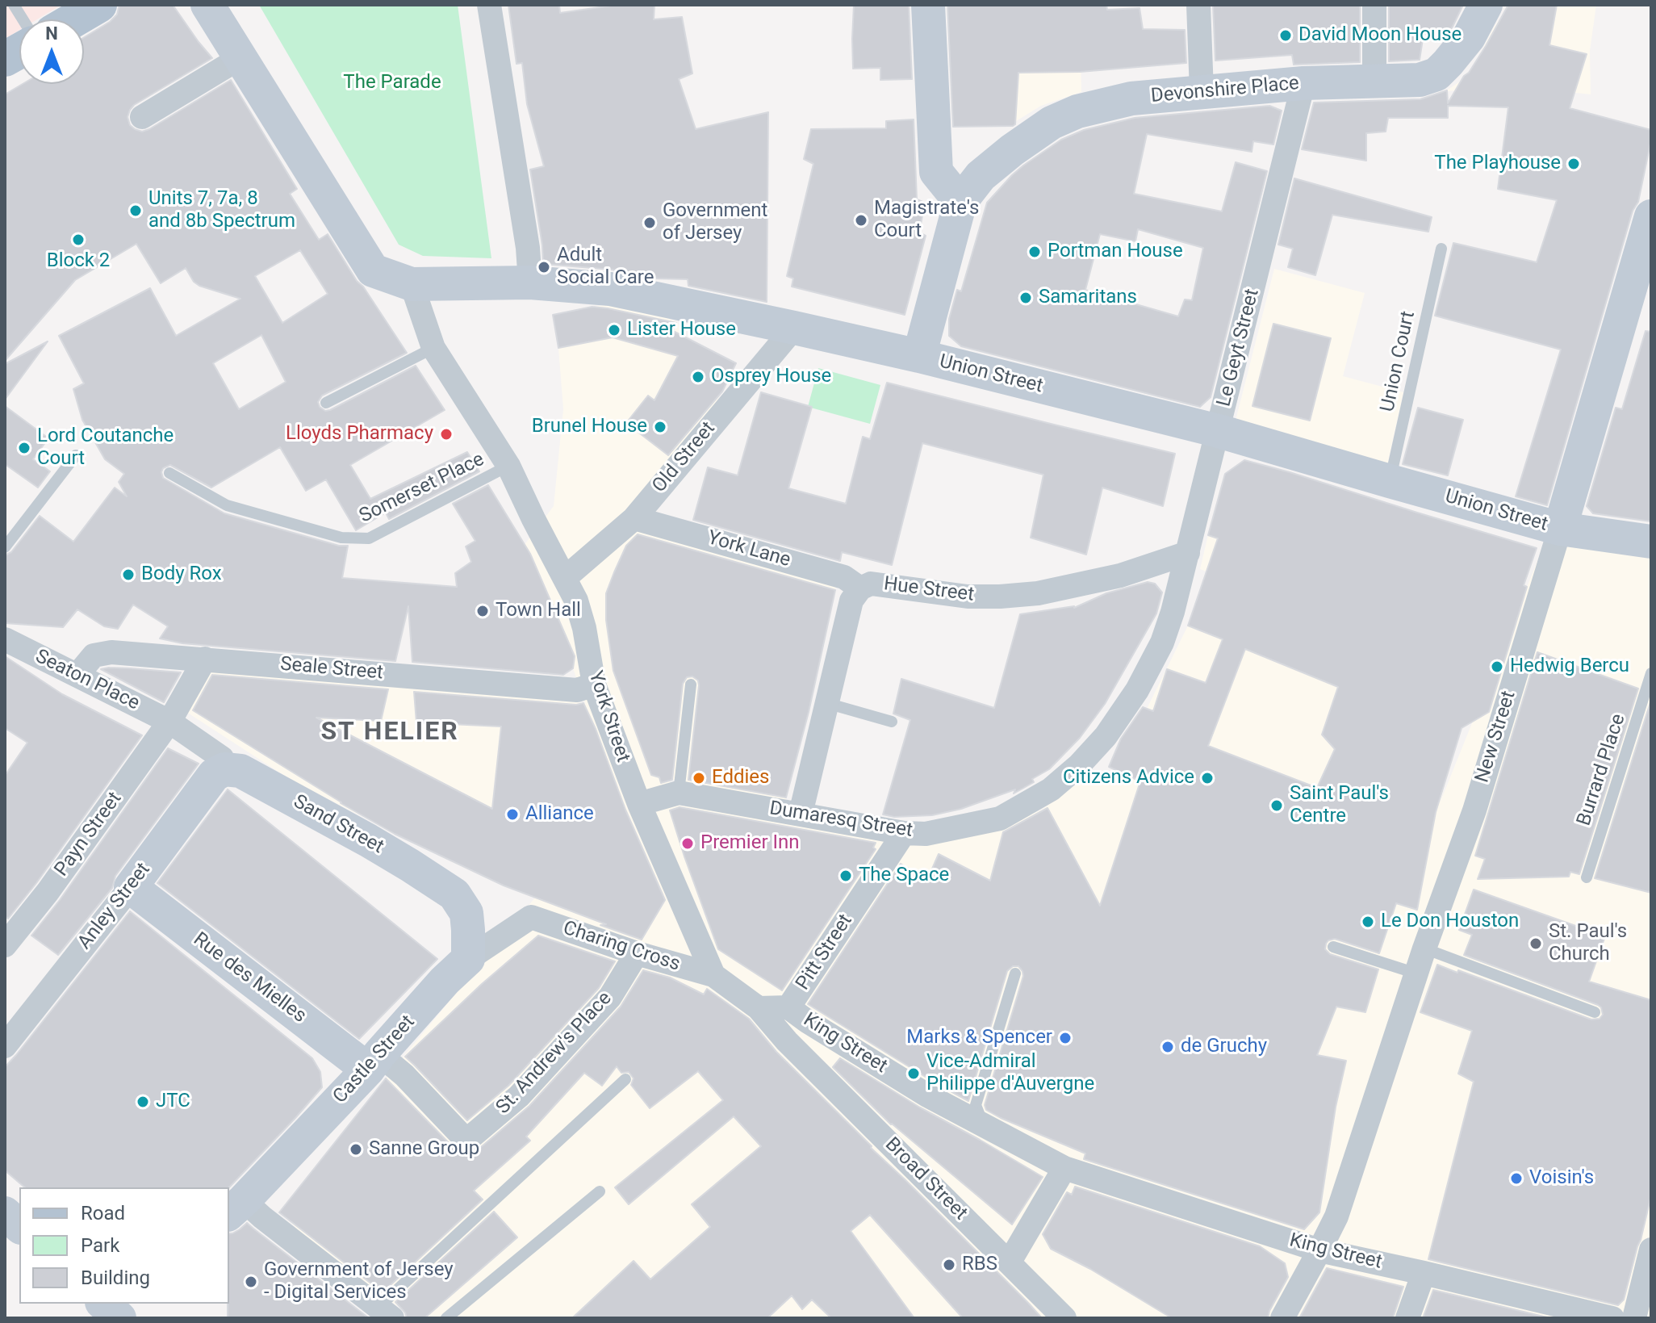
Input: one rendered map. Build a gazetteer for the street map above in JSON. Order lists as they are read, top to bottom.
{
  "streets": {
    "main road": [
      "Devonshire Place",
      "Union Street",
      "New Street",
      "Sand Street",
      "Anley Street",
      "Rue des Mielles",
      "Castle Street"
    ],
    "street": [
      "Le Geyt Street",
      "Old Street",
      "York Lane",
      "Hue Street",
      "Seale Street",
      "Seaton Place",
      "York Street",
      "Dumaresq Street",
      "Payn Street",
      "Charing Cross",
      "Pitt Street",
      "King Street",
      "St. Andrew's Place",
      "Broad Street"
    ],
    "lane": ["Union Court", "Somerset Place", "Burrard Place"]
  },
  "crossings": [
    ["Devonshire Place", "Le Geyt Street"],
    ["Le Geyt Street", "Union Street"],
    ["Le Geyt Street", "Hue Street"],
    ["Le Geyt Street", "Dumaresq Street"],
    ["Union Court", "Union Street"],
    ["Union Street", "Old Street"],
    ["Union Street", "New Street"],
    ["Old Street", "York Lane"],
    ["Old Street", "York Street"],
    ["York Lane", "Hue Street"],
    ["Seale Street", "Seaton Place"],
    ["Seale Street", "York Street"],
    ["Seale Street", "Payn Street"],
    ["Seaton Place", "Payn Street"],
    ["York Street", "Dumaresq Street"],
    ["York Street", "Charing Cross"],
    ["New Street", "King Street"],
    ["Dumaresq Street", "Charing Cross"],
    ["Dumaresq Street", "Pitt Street"],
    ["Sand Street", "Anley Street"],
    ["Sand Street", "Castle Street"],
    ["Anley Street", "Rue des Mielles"],
    ["Charing Cross", "King Street"],
    ["Charing Cross", "St. Andrew's Place"],
    ["Charing Cross", "Castle Street"],
    ["Charing Cross", "Broad Street"],
    ["Pitt Street", "King Street"],
    ["Rue des Mielles", "St. Andrew's Place"],
    ["Rue des Mielles", "Castle Street"],
    ["St. Andrew's Place", "Castle Street"]
  ],
  "districts": ["ST HELIER"],
  "parks": ["The Parade"],
  "places": [
    "David Moon House",
    "The Playhouse",
    "Units 7, 7a, 8 and 8b Spectrum",
    "Magistrate's Court",
    "Government of Jersey",
    "Block 2",
    "Portman House",
    "Adult Social Care",
    "Samaritans",
    "Lister House",
    "Osprey House",
    "Brunel House",
    "Lloyds Pharmacy",
    "Lord Coutanche Court",
    "Body Rox",
    "Town Hall",
    "Hedwig Bercu",
    "Eddies",
    "Citizens Advice",
    "Saint Paul's Centre",
    "Alliance",
    "Premier Inn",
    "The Space",
    "Le Don Houston",
    "St. Paul's Church",
    "Marks & Spencer",
    "de Gruchy",
    "Vice-Admiral Philippe d'Auvergne",
    "JTC",
    "Sanne Group",
    "Voisin's",
    "RBS",
    "Government of Jersey - Digital Services"
  ],
  "legend": ["Road", "Park", "Building"],
  "north": "top"
}
